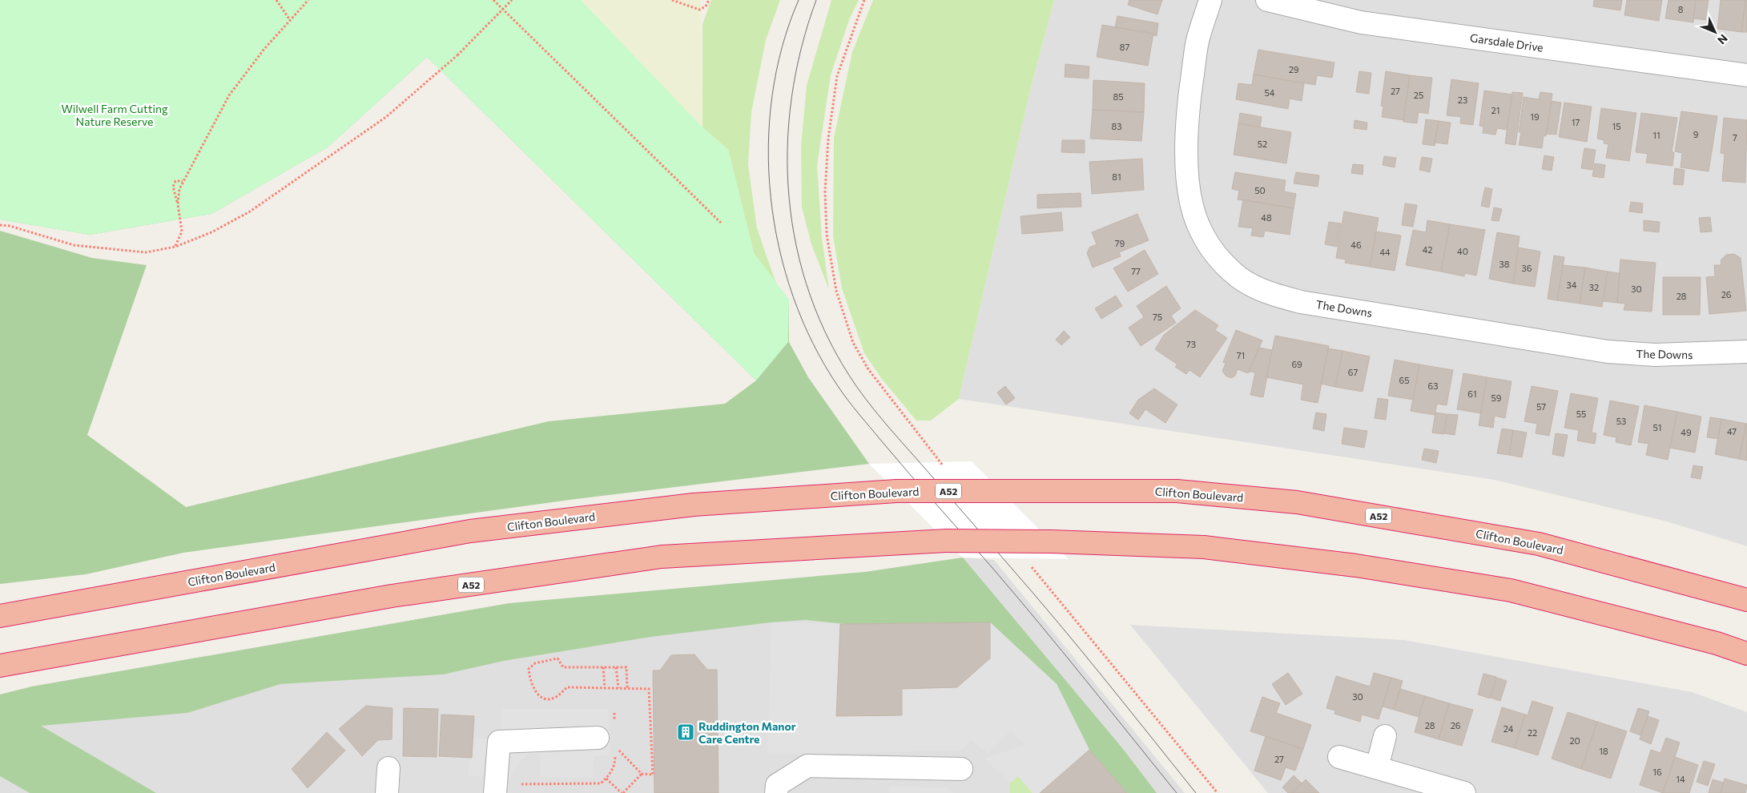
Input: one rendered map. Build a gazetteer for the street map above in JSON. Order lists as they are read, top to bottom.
{
  "streets": {
    "highway": ["A52", "Clifton Boulevard"],
    "street": ["Garsdale Drive", "The Downs"]
  },
  "parks": ["Wilwell Farm Cutting Nature Reserve"],
  "places": {
    "building": ["Ruddington Manor Care Centre"]
  },
  "house_numbers": [
    "8",
    "87",
    "29",
    "27",
    "54",
    "25",
    "85",
    "23",
    "21",
    "19",
    "17",
    "83",
    "15",
    "9",
    "11",
    "7",
    "52",
    "81",
    "50",
    "48",
    "79",
    "46",
    "42",
    "40",
    "44",
    "38",
    "36",
    "77",
    "34",
    "32",
    "30",
    "26",
    "28",
    "75",
    "73",
    "71",
    "69",
    "67",
    "65",
    "63",
    "61",
    "59",
    "57",
    "55",
    "53",
    "51",
    "47",
    "49",
    "30",
    "28",
    "26",
    "24",
    "22",
    "20",
    "18",
    "27",
    "16",
    "14"
  ],
  "north": "bottom right"
}
